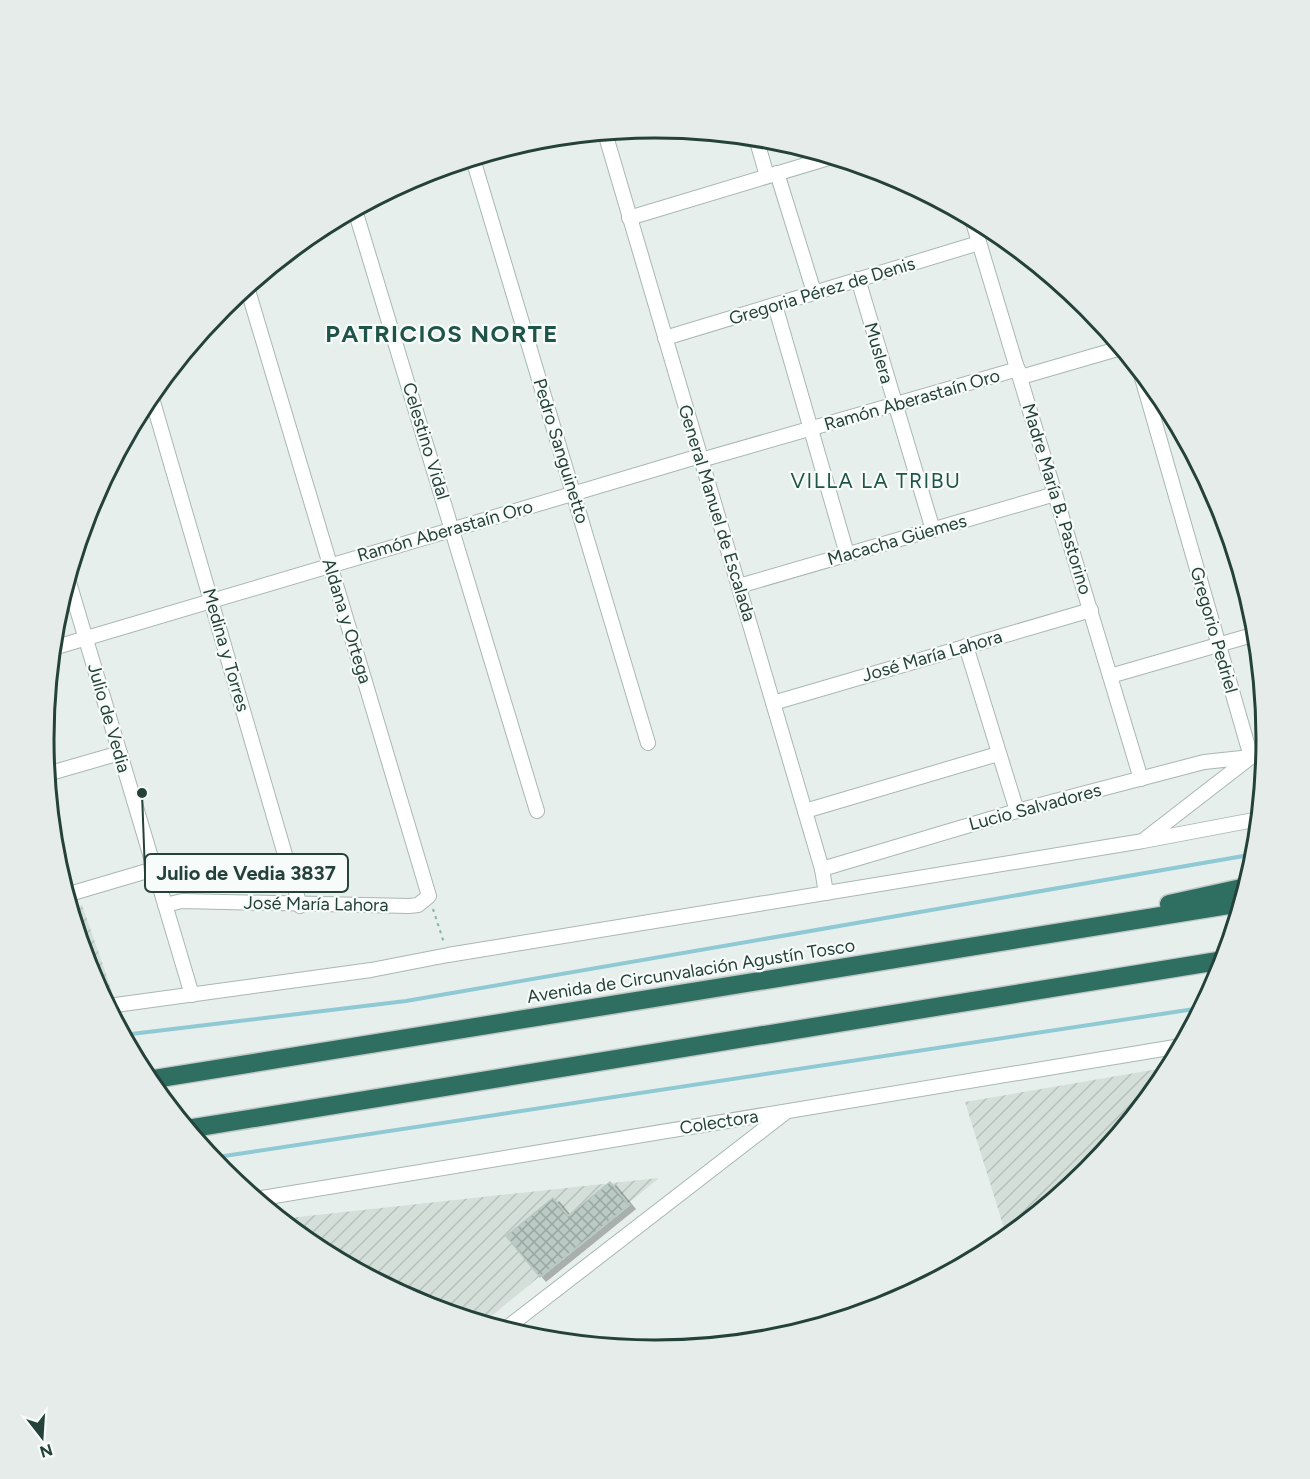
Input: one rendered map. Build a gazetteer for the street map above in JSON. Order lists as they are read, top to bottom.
{
  "streets": {
    "highway": ["Avenida de Circunvalación Agustín Tosco"],
    "street": [
      "Gregoria Pérez de Denis",
      "Muslera",
      "Ramón Aberastaín Oro",
      "Celestino Vidal",
      "Pedro Sanguinetto",
      "Madre María B. Pastorino",
      "General Manuel de Escalada",
      "Macacha Güemes",
      "Aldana y Ortega",
      "Gregorio Pedriel",
      "Medina y Torres",
      "José María Lahora",
      "Julio de Vedia",
      "Lucio Salvadores",
      "Colectora"
    ]
  },
  "crossings": [
    ["Gregoria Pérez de Denis", "Muslera"],
    ["Gregoria Pérez de Denis", "Madre María B. Pastorino"],
    ["Gregoria Pérez de Denis", "General Manuel de Escalada"],
    ["Muslera", "Ramón Aberastaín Oro"],
    ["Muslera", "Macacha Güemes"],
    ["Ramón Aberastaín Oro", "Celestino Vidal"],
    ["Ramón Aberastaín Oro", "Pedro Sanguinetto"],
    ["Ramón Aberastaín Oro", "Madre María B. Pastorino"],
    ["Ramón Aberastaín Oro", "General Manuel de Escalada"],
    ["Ramón Aberastaín Oro", "Aldana y Ortega"],
    ["Ramón Aberastaín Oro", "Medina y Torres"],
    ["Ramón Aberastaín Oro", "Julio de Vedia"],
    ["Madre María B. Pastorino", "Macacha Güemes"],
    ["Madre María B. Pastorino", "José María Lahora"],
    ["Madre María B. Pastorino", "Lucio Salvadores"],
    ["General Manuel de Escalada", "Macacha Güemes"],
    ["General Manuel de Escalada", "José María Lahora"],
    ["General Manuel de Escalada", "Lucio Salvadores"],
    ["Aldana y Ortega", "José María Lahora"],
    ["Gregorio Pedriel", "Lucio Salvadores"],
    ["Medina y Torres", "José María Lahora"],
    ["José María Lahora", "Julio de Vedia"]
  ],
  "districts": ["PATRICIOS NORTE", "VILLA LA TRIBU"],
  "places": ["Julio de Vedia 3837"],
  "north": "bottom"
}
